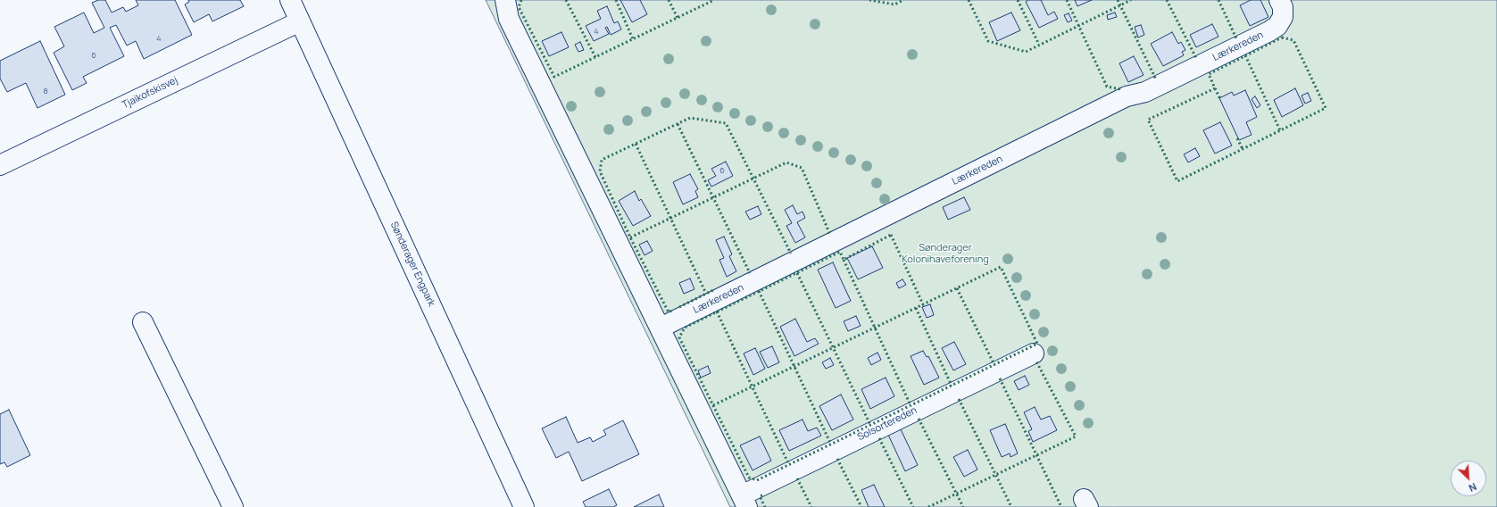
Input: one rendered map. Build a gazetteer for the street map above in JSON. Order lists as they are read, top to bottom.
{
  "streets": {
    "street": [
      "Lærkereden",
      "Tjaikofskisvej",
      "Sønderager Engpark",
      "Solsortereden"
    ]
  },
  "crossings": [
    ["Tjaikofskisvej", "Sønderager Engpark"]
  ],
  "parks": ["Sønderager Kolonihaveforening"],
  "house_numbers": [
    "4",
    "4",
    "6",
    "8",
    "6"
  ],
  "north": "bottom right"
}
